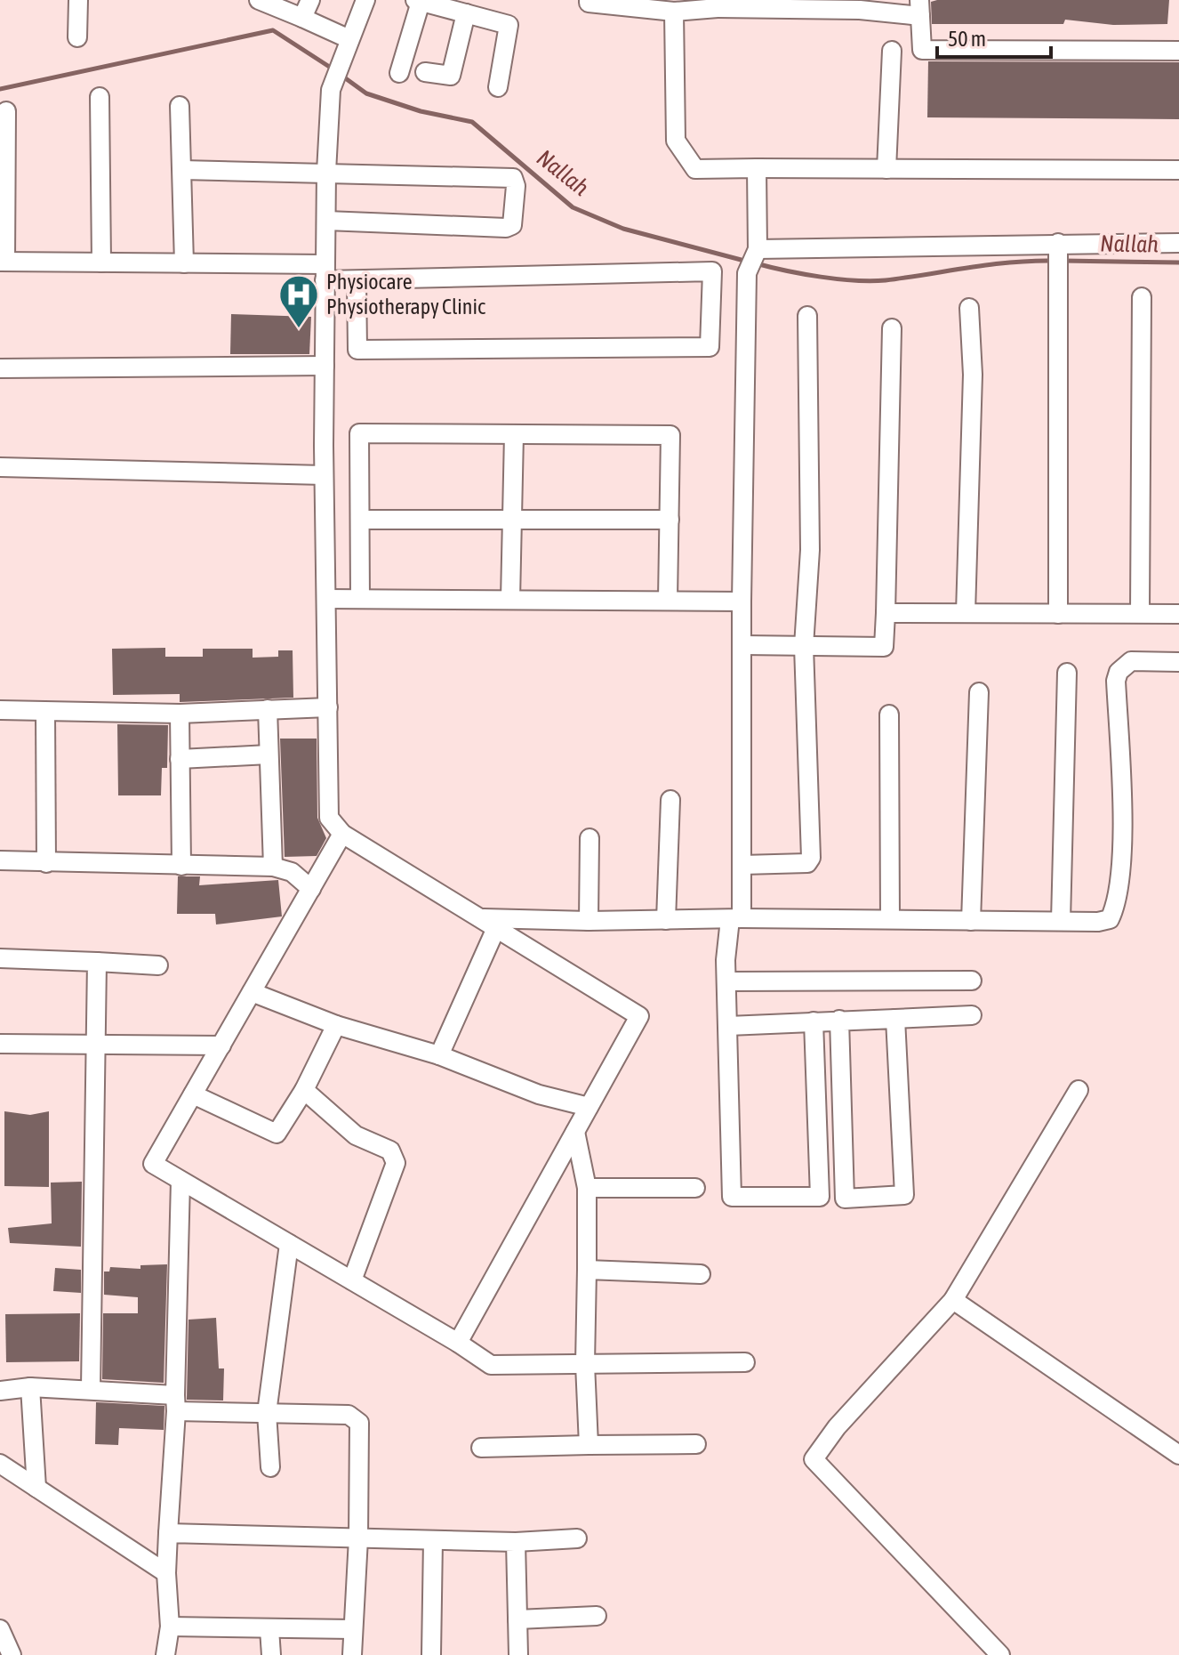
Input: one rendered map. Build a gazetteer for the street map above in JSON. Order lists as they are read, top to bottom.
{
  "water": ["Nallah"],
  "places": {
    "hospital": ["Physiocare Physiotherapy Clinic"]
  },
  "scale_bar": "50 m"
}
